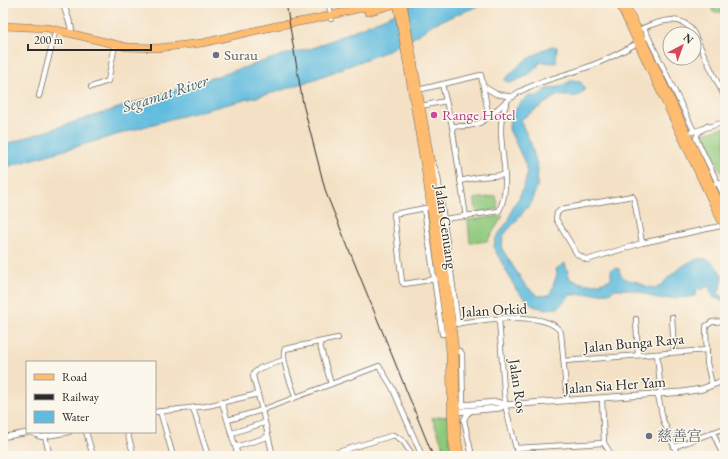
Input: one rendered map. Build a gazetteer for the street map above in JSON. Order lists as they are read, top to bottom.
{
  "streets": {
    "main road": ["Jalan Genuang"],
    "street": [
      "Jalan Orkid",
      "Jalan Bunga Raya",
      "Jalan Sia Her Yam",
      "Jalan Ros"
    ]
  },
  "crossings": [
    ["Jalan Genuang", "Jalan Orkid"],
    ["Jalan Genuang", "Jalan Sia Her Yam"],
    ["Jalan Orkid", "Jalan Bunga Raya"],
    ["Jalan Orkid", "Jalan Sia Her Yam"],
    ["Jalan Orkid", "Jalan Ros"],
    ["Jalan Sia Her Yam", "Jalan Ros"]
  ],
  "water": ["Segamat River"],
  "places": ["Surau", "Range Hotel", "慈善宫"],
  "legend": ["Road", "Railway", "Water"],
  "scale_bar": "200 m",
  "north": "top right"
}
